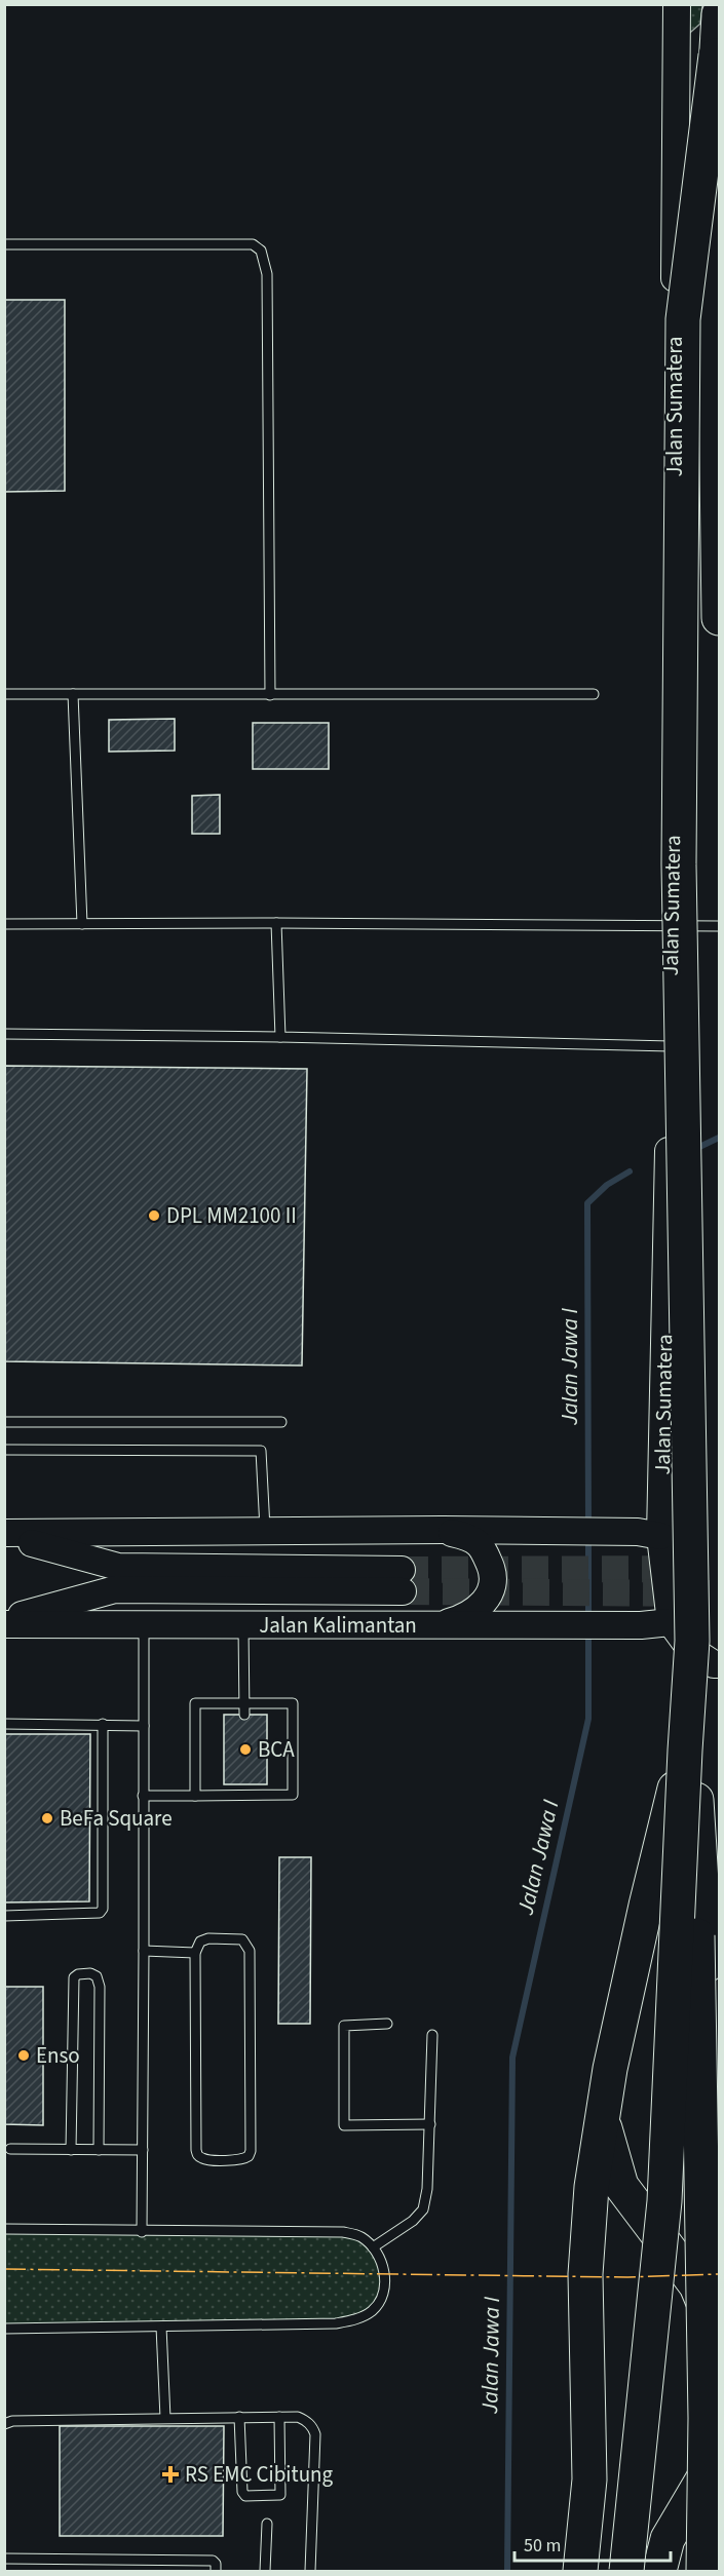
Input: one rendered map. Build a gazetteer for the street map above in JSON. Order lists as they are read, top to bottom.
{
  "streets": {
    "street": ["Jalan Sumatera", "Jalan Kalimantan"]
  },
  "crossings": [
    ["Jalan Sumatera", "Jalan Kalimantan"]
  ],
  "water": ["Jalan Jawa I"],
  "places": {
    "other": [
      "DPL MM2100 II",
      "BCA",
      "BeFa Square",
      "Enso"
    ],
    "health": ["RS EMC Cibitung"]
  },
  "scale_bar": "50 m"
}
